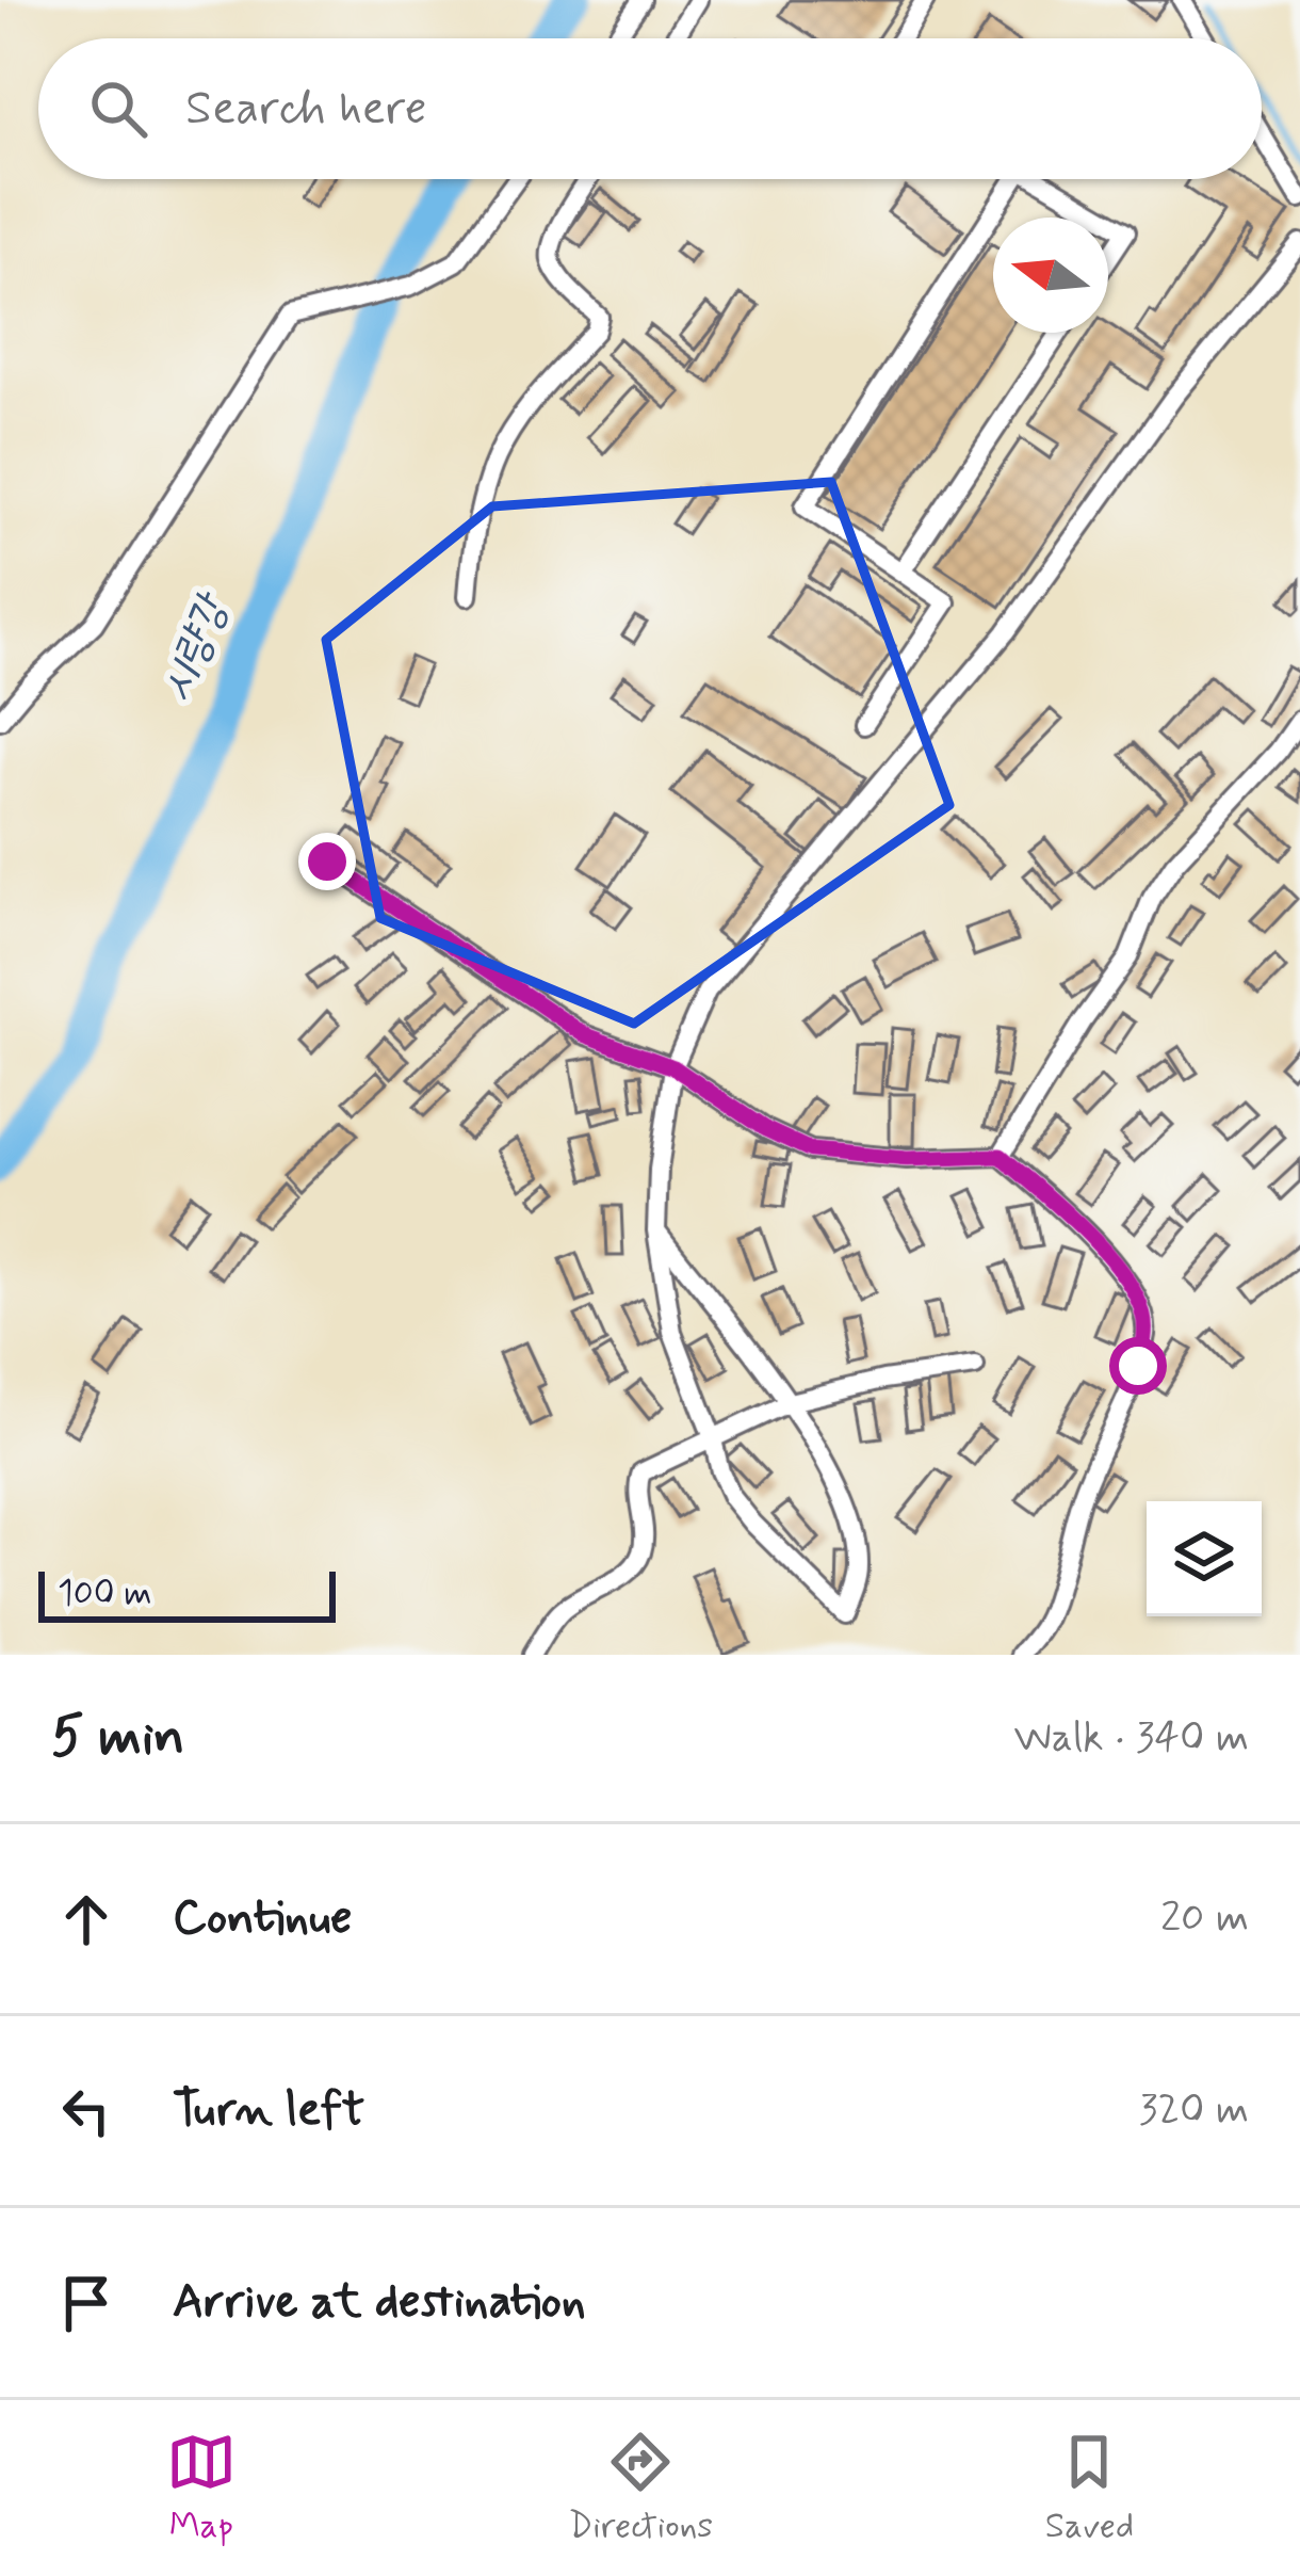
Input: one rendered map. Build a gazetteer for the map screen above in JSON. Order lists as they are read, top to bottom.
{
  "water": ["시량강"],
  "scale_bar": "100 m",
  "north": "left",
  "page": {
    "search": "Search here",
    "scale": "100 m",
    "heading": ["5 min", "Walk · 340 m"],
    "list": [
      ["Continue", "20 m"],
      ["Turn left", "320 m"],
      "Arrive at destination"
    ],
    "nav": ["Map", "Directions", "Saved"]
  }
}
